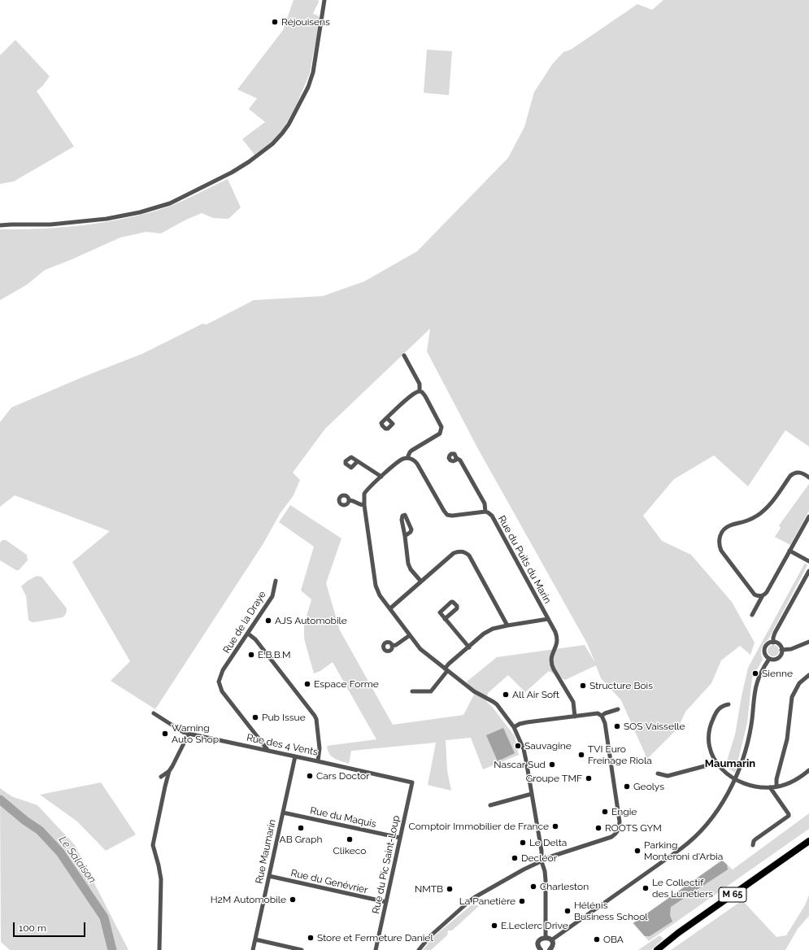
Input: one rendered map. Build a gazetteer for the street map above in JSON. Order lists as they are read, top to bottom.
{
  "streets": {
    "main road": ["M 65"],
    "street": [
      "Rue du Puits du Marin",
      "Rue de la Draye",
      "Rue des 4 Vents",
      "Rue du Maquis",
      "Rue Maumarin",
      "Rue du Pic Saint-Loup",
      "Rue du Genévrier"
    ]
  },
  "crossings": [
    ["Rue de la Draye", "Rue des 4 Vents"],
    ["Rue des 4 Vents", "Rue Maumarin"],
    ["Rue des 4 Vents", "Rue du Pic Saint-Loup"],
    ["Rue du Maquis", "Rue Maumarin"],
    ["Rue du Maquis", "Rue du Pic Saint-Loup"],
    ["Rue Maumarin", "Rue du Genévrier"],
    ["Rue du Pic Saint-Loup", "Rue du Genévrier"]
  ],
  "districts": ["Maumarin"],
  "water": ["Le Salaison"],
  "places": [
    "Réjouisens",
    "AJS Automobile",
    "E.B.B.M",
    "Sienne",
    "Espace Forme",
    "Structure Bois",
    "All Air Soft",
    "Pub Issue",
    "SOS Vaisselle",
    "Warning Auto Shop",
    "Sauvagine",
    "TVI Euro Freinage Riola",
    "Nascar Sud",
    "Cars Doctor",
    "Groupe TMF",
    "Geolys",
    "Engie",
    "Comptoir Immobilier de France",
    "AB Graph",
    "ROOTS GYM",
    "Clikeco",
    "Le Delta",
    "Parking Monteroni d'Arbia",
    "Decléor",
    "Charleston",
    "Le Collectif des Lunetiers",
    "NMTB",
    "H2M Automobile",
    "La Panetière",
    "Hélénis Business School",
    "E.Leclerc Drive",
    "Store et Fermeture Daniel",
    "OBA"
  ],
  "scale_bar": "100 m"
}
